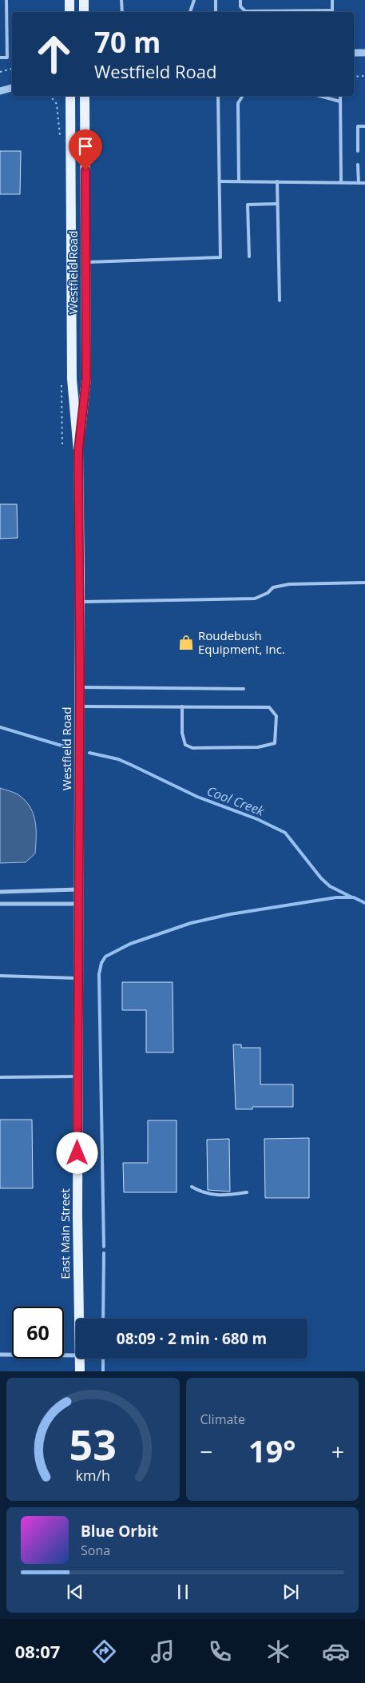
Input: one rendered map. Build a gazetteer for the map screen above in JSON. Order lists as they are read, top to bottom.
{
  "streets": {
    "main road": ["Westfield Road", "East Main Street"]
  },
  "crossings": [
    ["Westfield Road", "East Main Street"]
  ],
  "water": ["Cool Creek"],
  "places": {
    "shop": ["Roudebush Equipment, Inc."]
  },
  "page": {
    "turn": ["70 m", "Westfield Road"],
    "limit": "60",
    "trip": "08:09 · 2 min · 680 m",
    "tile": "Climate",
    "heat": ["−", "19°", "+"],
    "song": ["Blue Orbit", "Sona"],
    "tabs": "08:07",
    "gauge": ["53", "km/h"]
  }
}
